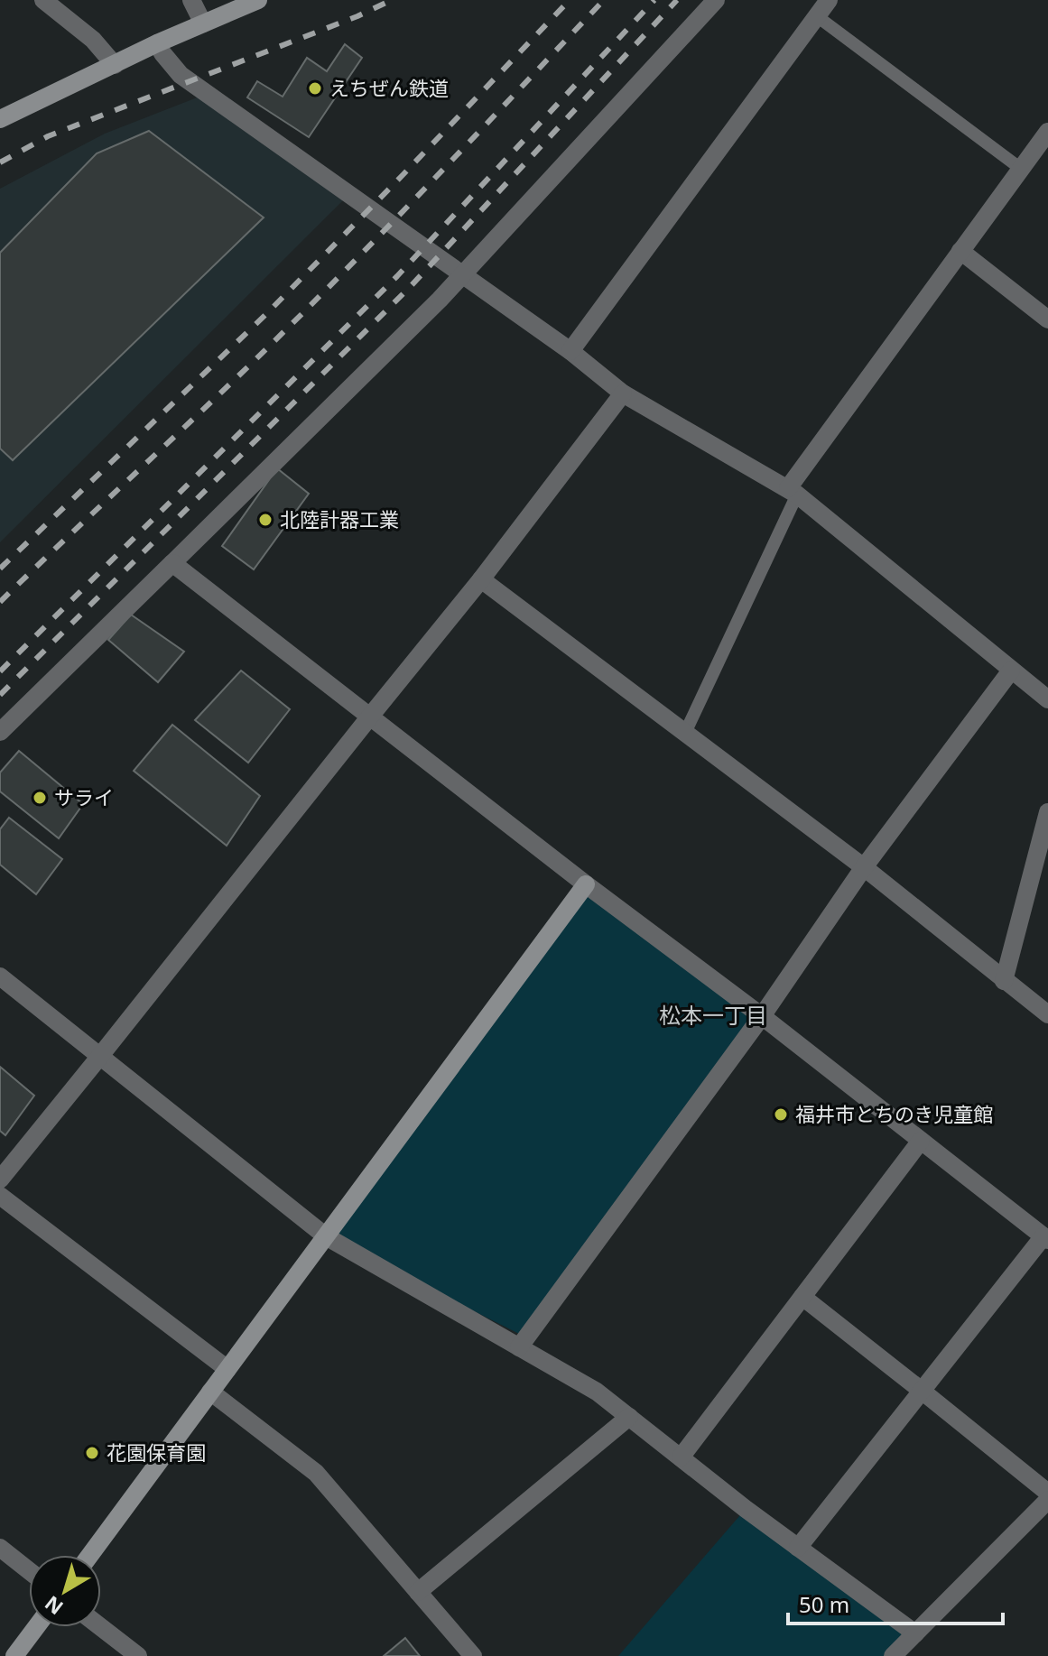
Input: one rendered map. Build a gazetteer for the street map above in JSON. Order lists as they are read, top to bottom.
{
  "districts": ["松本一丁目"],
  "places": [
    "えちぜん鉄道",
    "北陸計器工業",
    "サライ",
    "福井市とちのき児童館",
    "花園保育園"
  ],
  "scale_bar": "50 m",
  "north": "bottom left"
}
